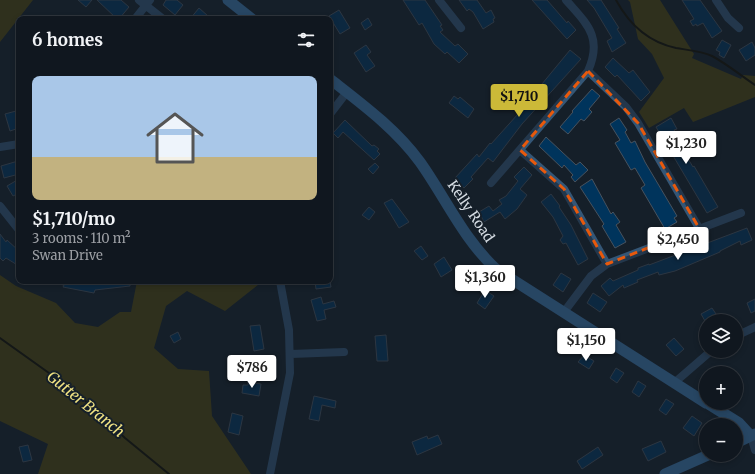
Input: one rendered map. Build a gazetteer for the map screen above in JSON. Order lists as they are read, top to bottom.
{
  "streets": {
    "street": ["Kelly Road"]
  },
  "water": ["Gutter Branch"],
  "page": {
    "heading": "6 homes",
    "list": [
      {
        "name": "$1,710/mo",
        "note": "3 rooms · 110 m² · Swan Drive"
      }
    ],
    "price": [
      "$1,710",
      "$1,230",
      "$2,450",
      "$1,360",
      "$1,150",
      "$786"
    ],
    "map_buttons": ["+", "−"]
  }
}
